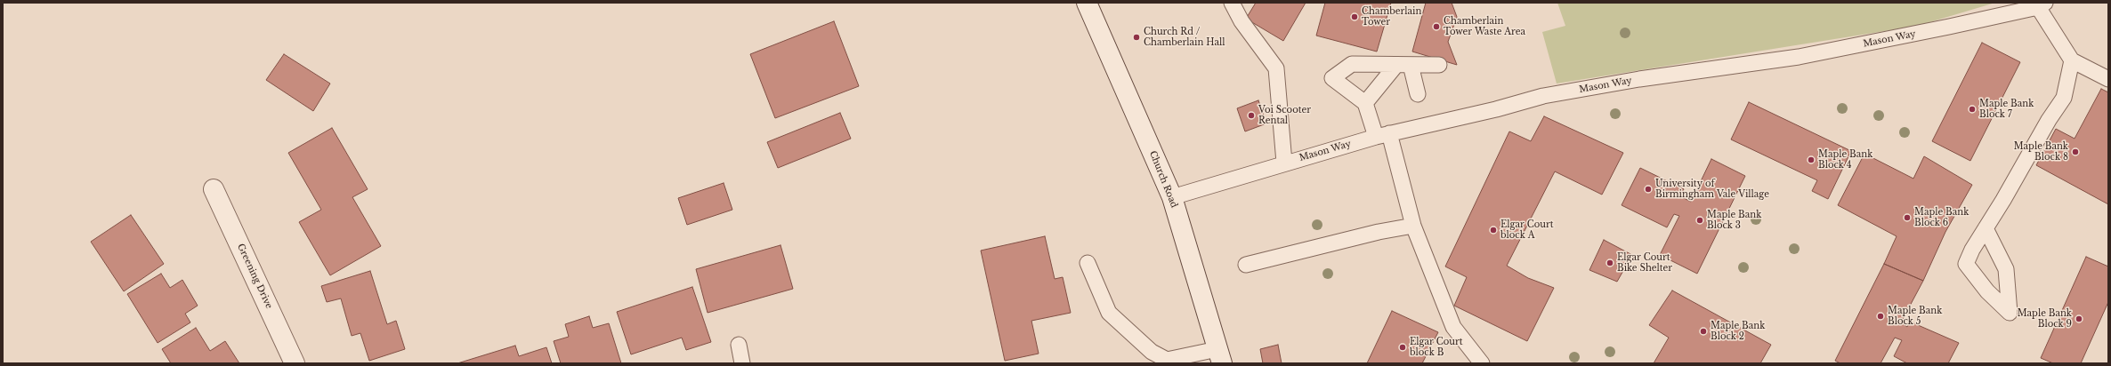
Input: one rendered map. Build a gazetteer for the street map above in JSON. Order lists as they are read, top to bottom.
{
  "streets": {
    "main road": ["Church Road", "Greening Drive"],
    "lane": ["Mason Way"]
  },
  "crossings": [
    ["Mason Way", "Church Road"]
  ],
  "places": [
    "Chamberlain Tower",
    "Chamberlain Tower Waste Area",
    "Church Rd / Chamberlain Hall",
    "Maple Bank Block 7",
    "Voi Scooter Rental",
    "Maple Bank Block 8",
    "Maple Bank Block 4",
    "University of Birmingham Vale Village",
    "Maple Bank Block 6",
    "Maple Bank Block 3",
    "Elgar Court block A",
    "Elgar Court Bike Shelter",
    "Maple Bank Block 5",
    "Maple Bank Block 9",
    "Maple Bank Block 2",
    "Elgar Court block B"
  ]
}
